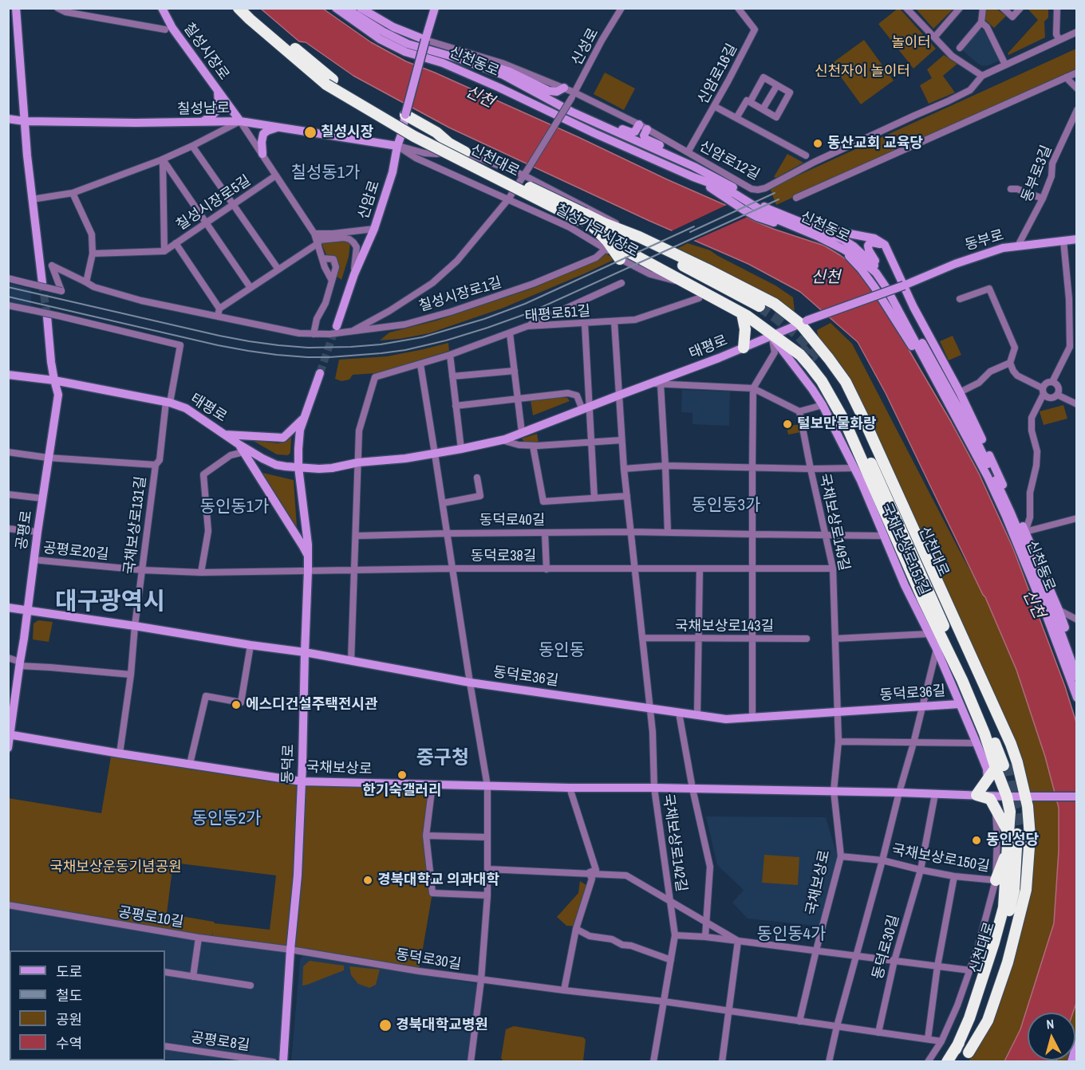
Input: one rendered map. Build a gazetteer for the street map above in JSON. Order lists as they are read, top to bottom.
{
  "streets": {
    "highway": ["신천대로"],
    "main road": [
      "칠성시장로",
      "신천동로",
      "칠성남로",
      "신암로",
      "동부로",
      "태평로",
      "공평로",
      "국채보상로151길",
      "동덕로36길",
      "동덕로",
      "국채보상로"
    ],
    "street": [
      "신성로",
      "신암로16길",
      "신암로12길",
      "동부로3길",
      "칠성시장로5길",
      "칠성가구시장로",
      "칠성시장로1길",
      "태평로51길",
      "동덕로40길",
      "국채보상로149길",
      "국채보상로131길",
      "공평로20길",
      "동덕로38길",
      "국채보상로143길",
      "국채보상로142길",
      "국채보상로150길",
      "공평로10길",
      "동덕로30길",
      "공평로8길"
    ]
  },
  "crossings": [
    ["신성로", "신암로12길"],
    ["칠성시장로", "칠성남로"],
    ["칠성시장로", "신암로"],
    ["칠성시장로", "칠성시장로5길"],
    ["신천동로", "동부로"],
    ["신암로16길", "신암로12길"],
    ["칠성남로", "신암로"],
    ["칠성남로", "칠성가구시장로"],
    ["신암로12길", "신암로"],
    ["동부로3길", "동부로"],
    ["신암로", "칠성가구시장로"],
    ["칠성가구시장로", "칠성시장로1길"],
    ["동부로", "태평로"],
    ["태평로51길", "태평로"],
    ["태평로", "국채보상로131길"],
    ["태평로", "공평로"],
    ["태평로", "국채보상로151길"],
    ["태평로", "동덕로"],
    ["동덕로40길", "국채보상로149길"],
    ["동덕로40길", "국채보상로151길"],
    ["국채보상로149길", "국채보상로151길"],
    ["국채보상로149길", "동덕로38길"],
    ["국채보상로149길", "동덕로36길"],
    ["국채보상로149길", "국채보상로"],
    ["국채보상로131길", "공평로20길"],
    ["국채보상로131길", "동덕로36길"],
    ["국채보상로131길", "국채보상로"],
    ["공평로", "공평로20길"],
    ["공평로", "동덕로36길"],
    ["공평로", "국채보상로"],
    ["국채보상로151길", "동덕로36길"],
    ["공평로20길", "동덕로38길"],
    ["공평로20길", "동덕로"],
    ["동덕로38길", "동덕로"],
    ["동덕로36길", "동덕로"],
    ["동덕로", "국채보상로"],
    ["동덕로", "공평로10길"],
    ["동덕로", "동덕로30길"],
    ["국채보상로", "국채보상로142길"],
    ["국채보상로", "국채보상로150길"],
    ["국채보상로142길", "동덕로30길"],
    ["국채보상로150길", "동덕로30길"],
    ["공평로10길", "동덕로30길"]
  ],
  "districts": [
    "칠성동1가",
    "동인동3가",
    "동인동1가",
    "대구광역시",
    "동인동",
    "중구청",
    "동인동2가",
    "동인동4가"
  ],
  "water": ["신천"],
  "parks": ["놀이터", "신천자이 놀이터", "국채보상운동기념공원"],
  "places": [
    "칠성시장",
    "동산교회 교육당",
    "털보만물화랑",
    "에스디건설주택전시관",
    "한기숙갤러리",
    "동인성당",
    "경북대학교 의과대학",
    "경북대학교병원"
  ],
  "legend": [
    "도로",
    "철도",
    "공원",
    "수역"
  ],
  "north": "top"
}
